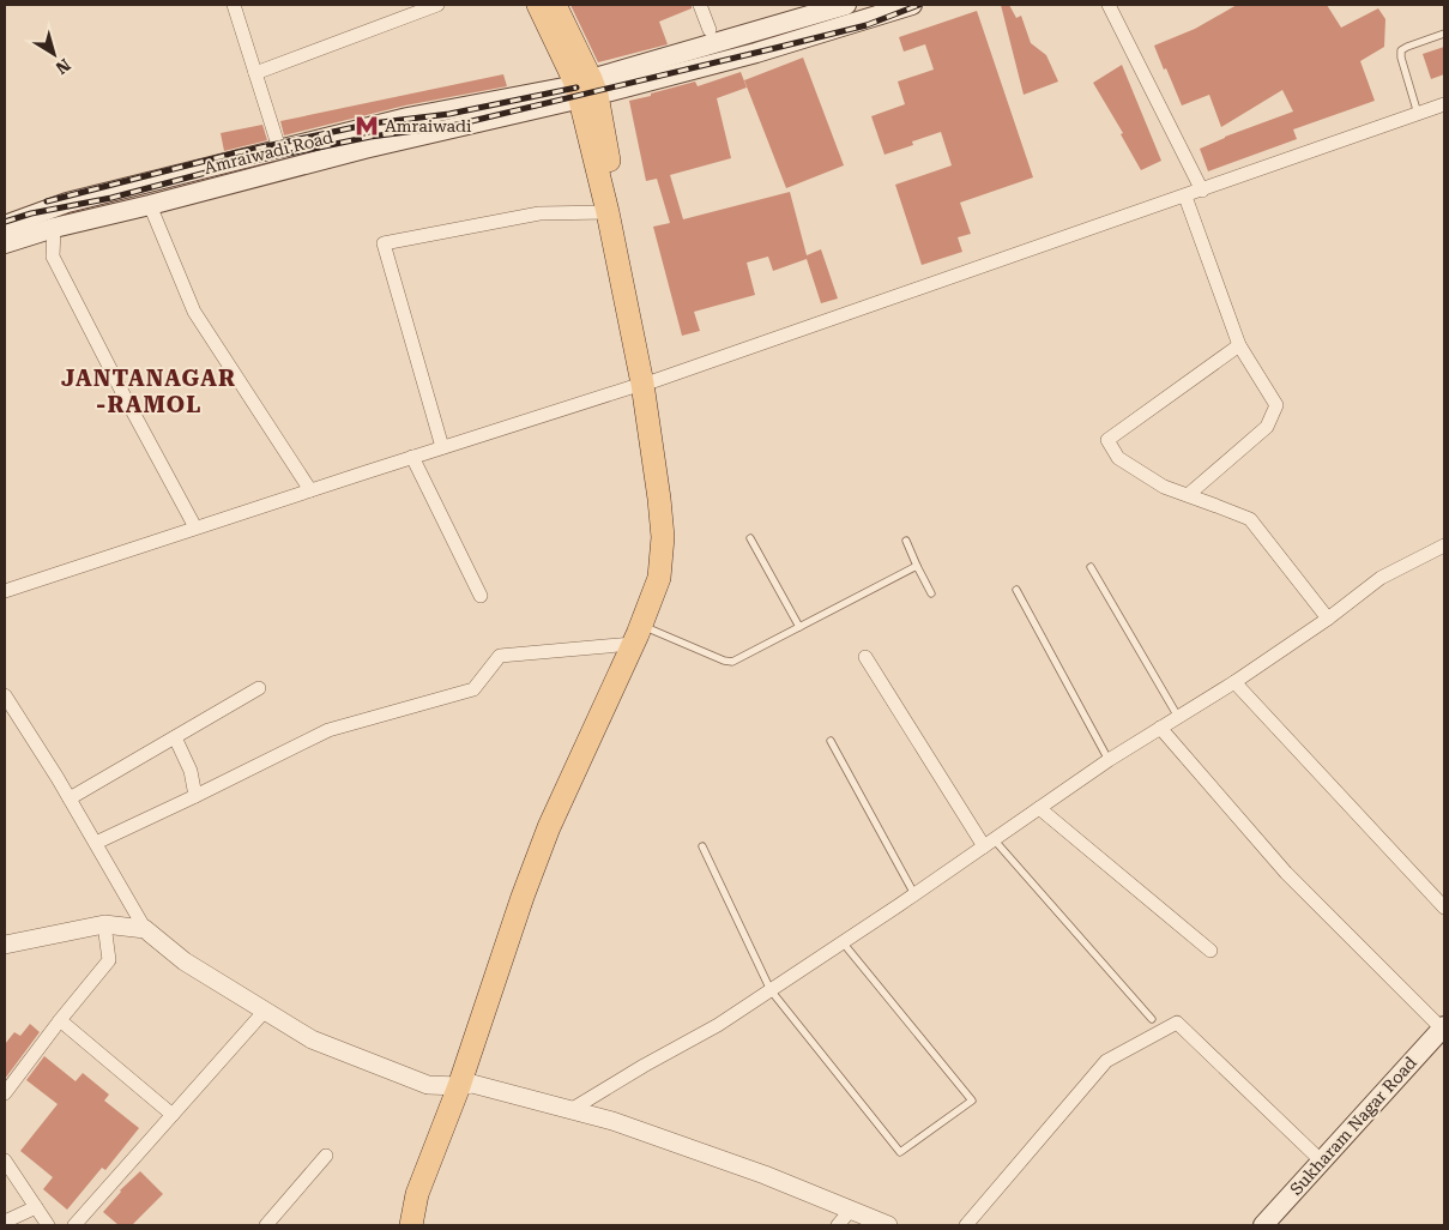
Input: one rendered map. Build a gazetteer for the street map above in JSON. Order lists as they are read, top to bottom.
{
  "streets": {
    "main road": ["Amraiwadi Road", "Sukharam Nagar Road"]
  },
  "districts": ["JANTANAGAR -RAMOL"],
  "places": {
    "metro station": ["Amraiwadi"]
  },
  "north": "bottom right"
}
